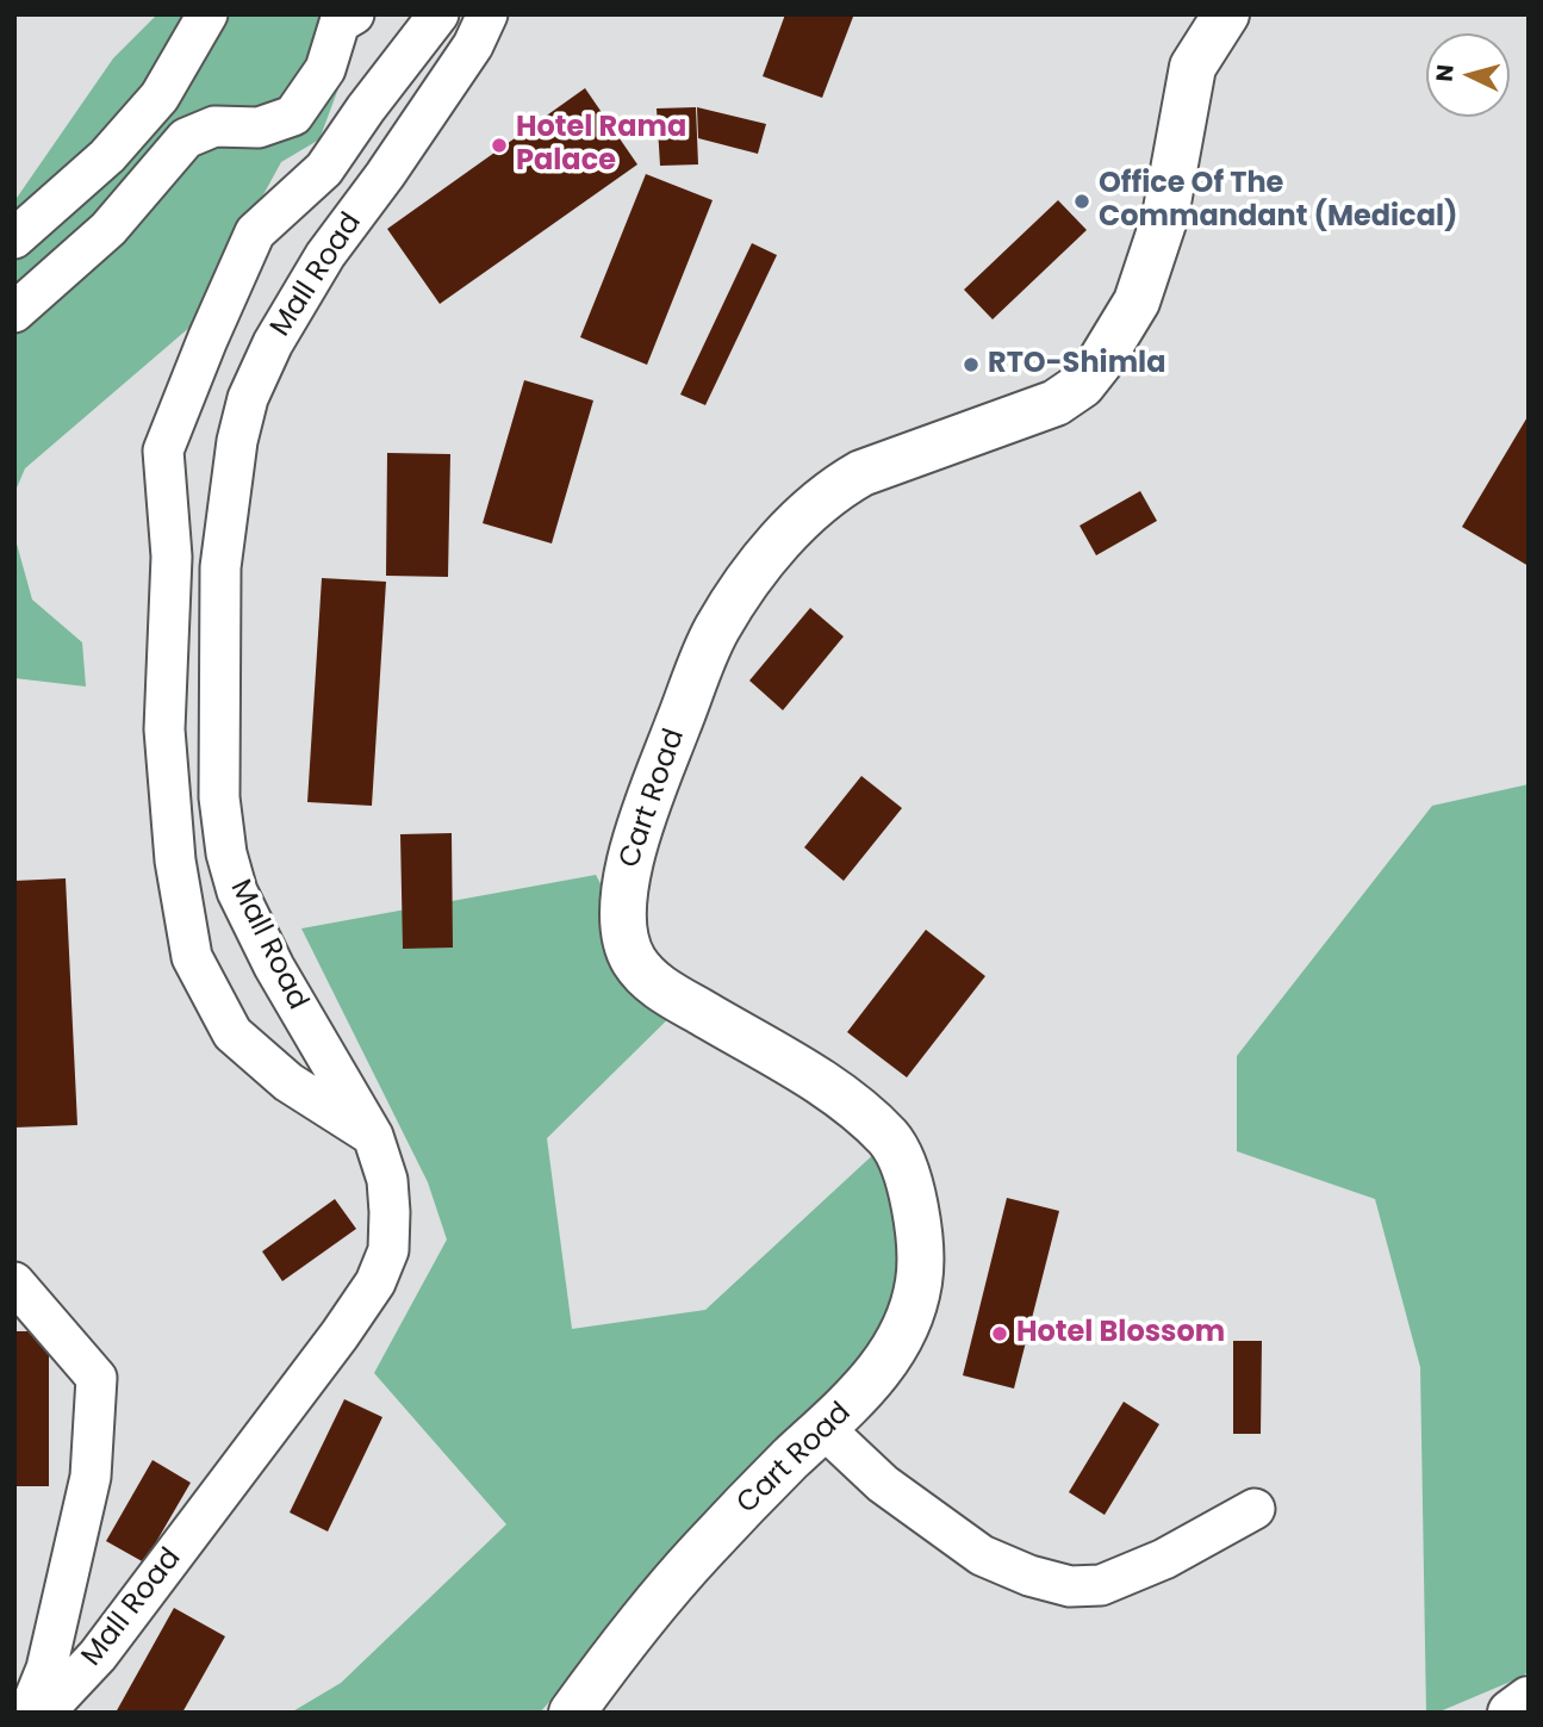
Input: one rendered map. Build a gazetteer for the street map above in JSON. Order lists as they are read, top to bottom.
{
  "streets": {
    "main road": ["Cart Road"],
    "street": ["Mall Road"]
  },
  "places": [
    "Hotel Rama Palace",
    "Office Of The Commandant (Medical)",
    "RTO-Shimla",
    "Hotel Blossom"
  ],
  "north": "left"
}
